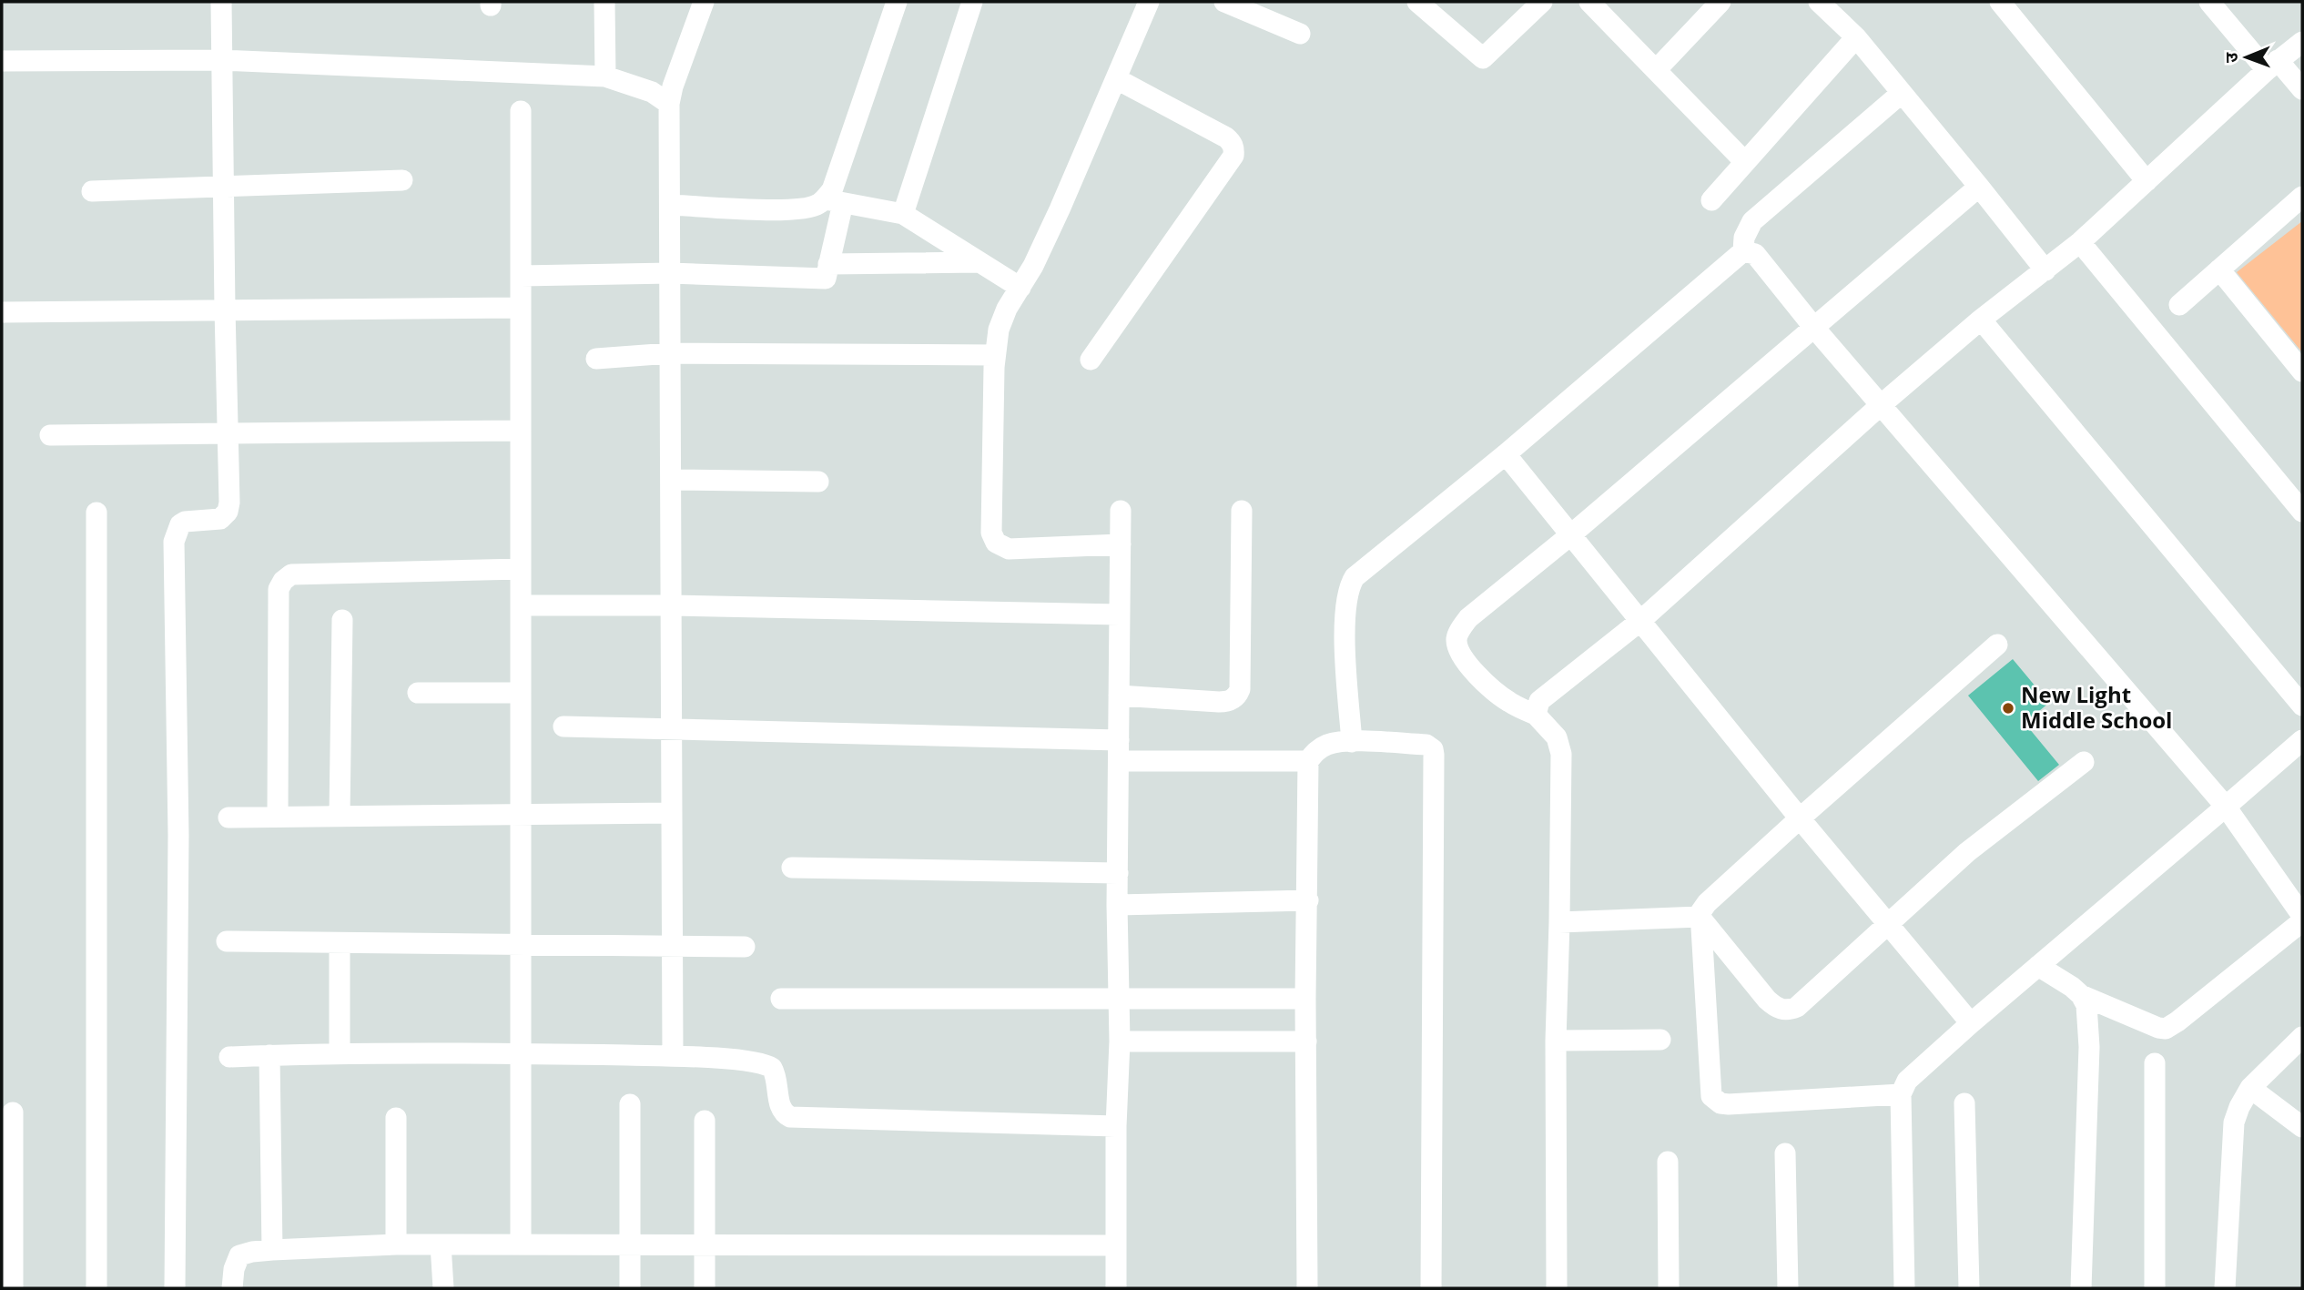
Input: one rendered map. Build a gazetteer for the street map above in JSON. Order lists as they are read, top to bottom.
{
  "places": ["New Light Middle School"],
  "north": "left"
}
